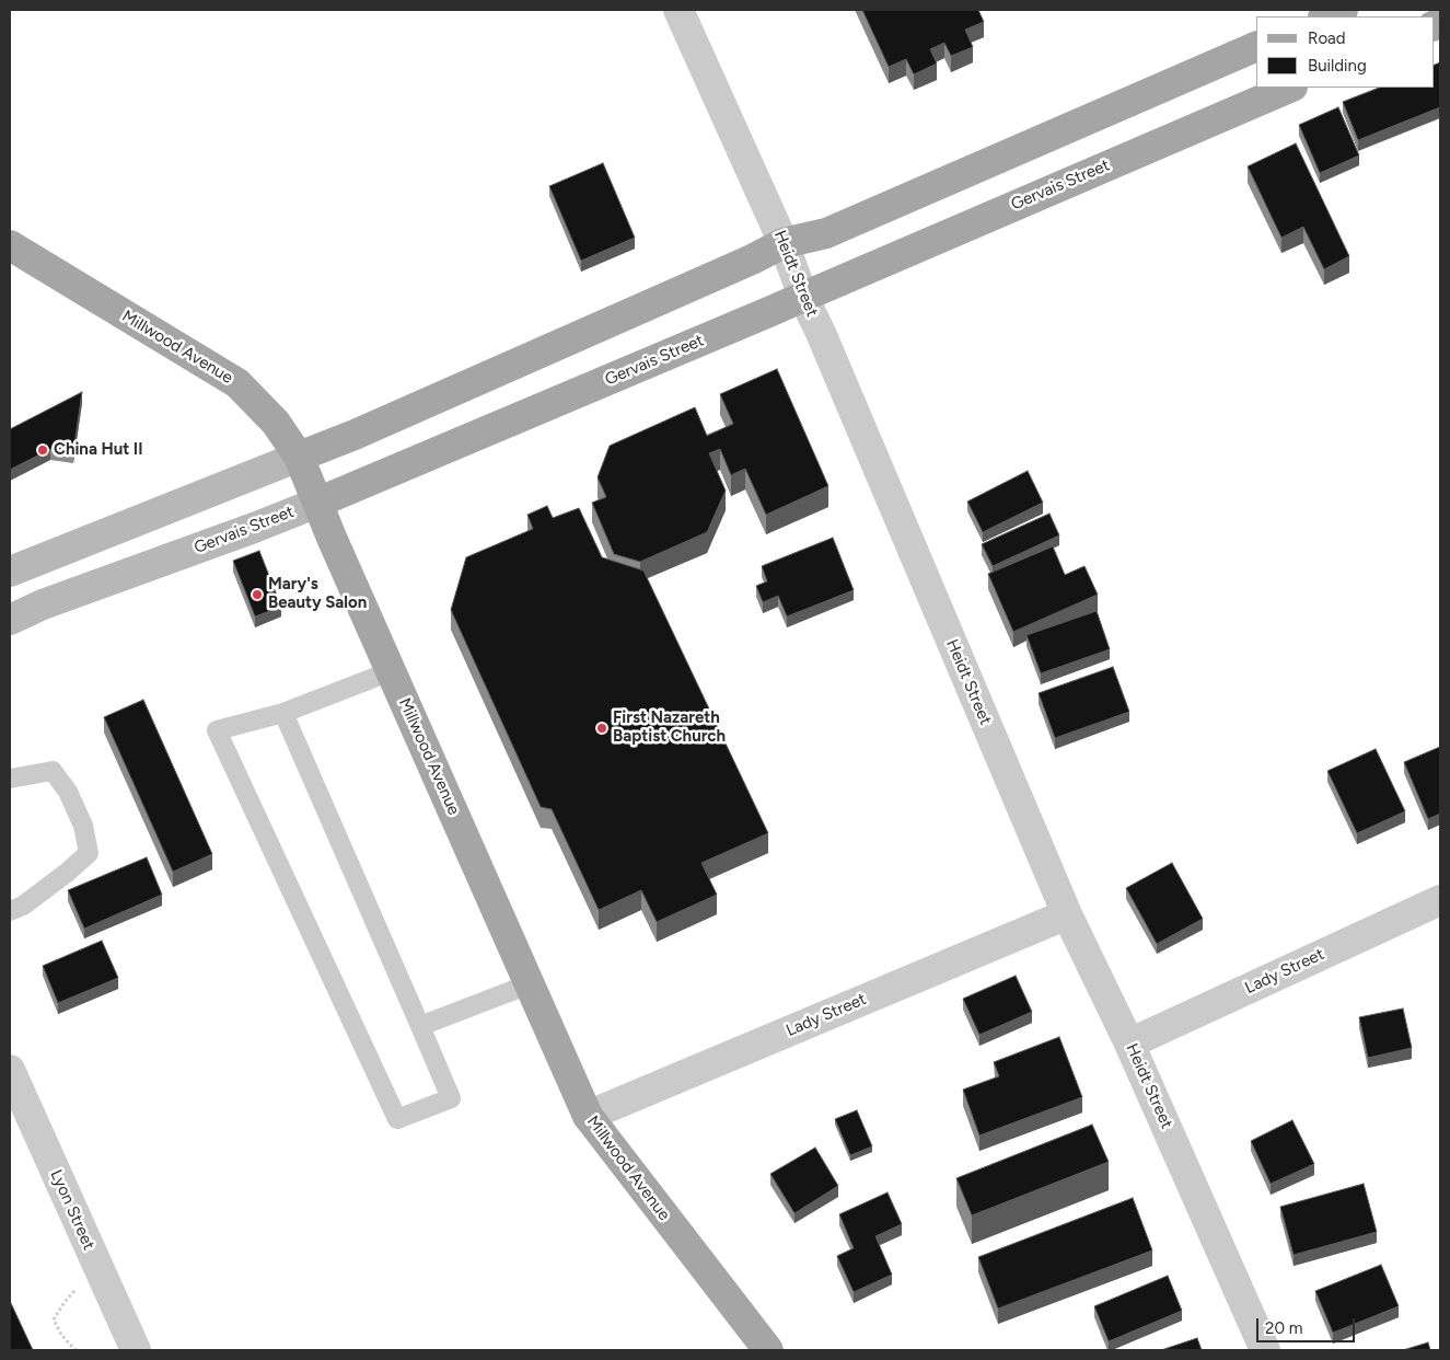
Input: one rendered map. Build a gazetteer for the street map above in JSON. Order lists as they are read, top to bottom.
{
  "streets": {
    "main road": ["Gervais Street", "Millwood Avenue"],
    "street": ["Heidt Street", "Lady Street", "Lyon Street"]
  },
  "crossings": [
    ["Gervais Street", "Heidt Street"],
    ["Gervais Street", "Millwood Avenue"],
    ["Heidt Street", "Lady Street"],
    ["Millwood Avenue", "Lady Street"]
  ],
  "places": ["China Hut II", "Mary's Beauty Salon", "First Nazareth Baptist Church"],
  "legend": ["Road", "Building"],
  "scale_bar": "20 m"
}
